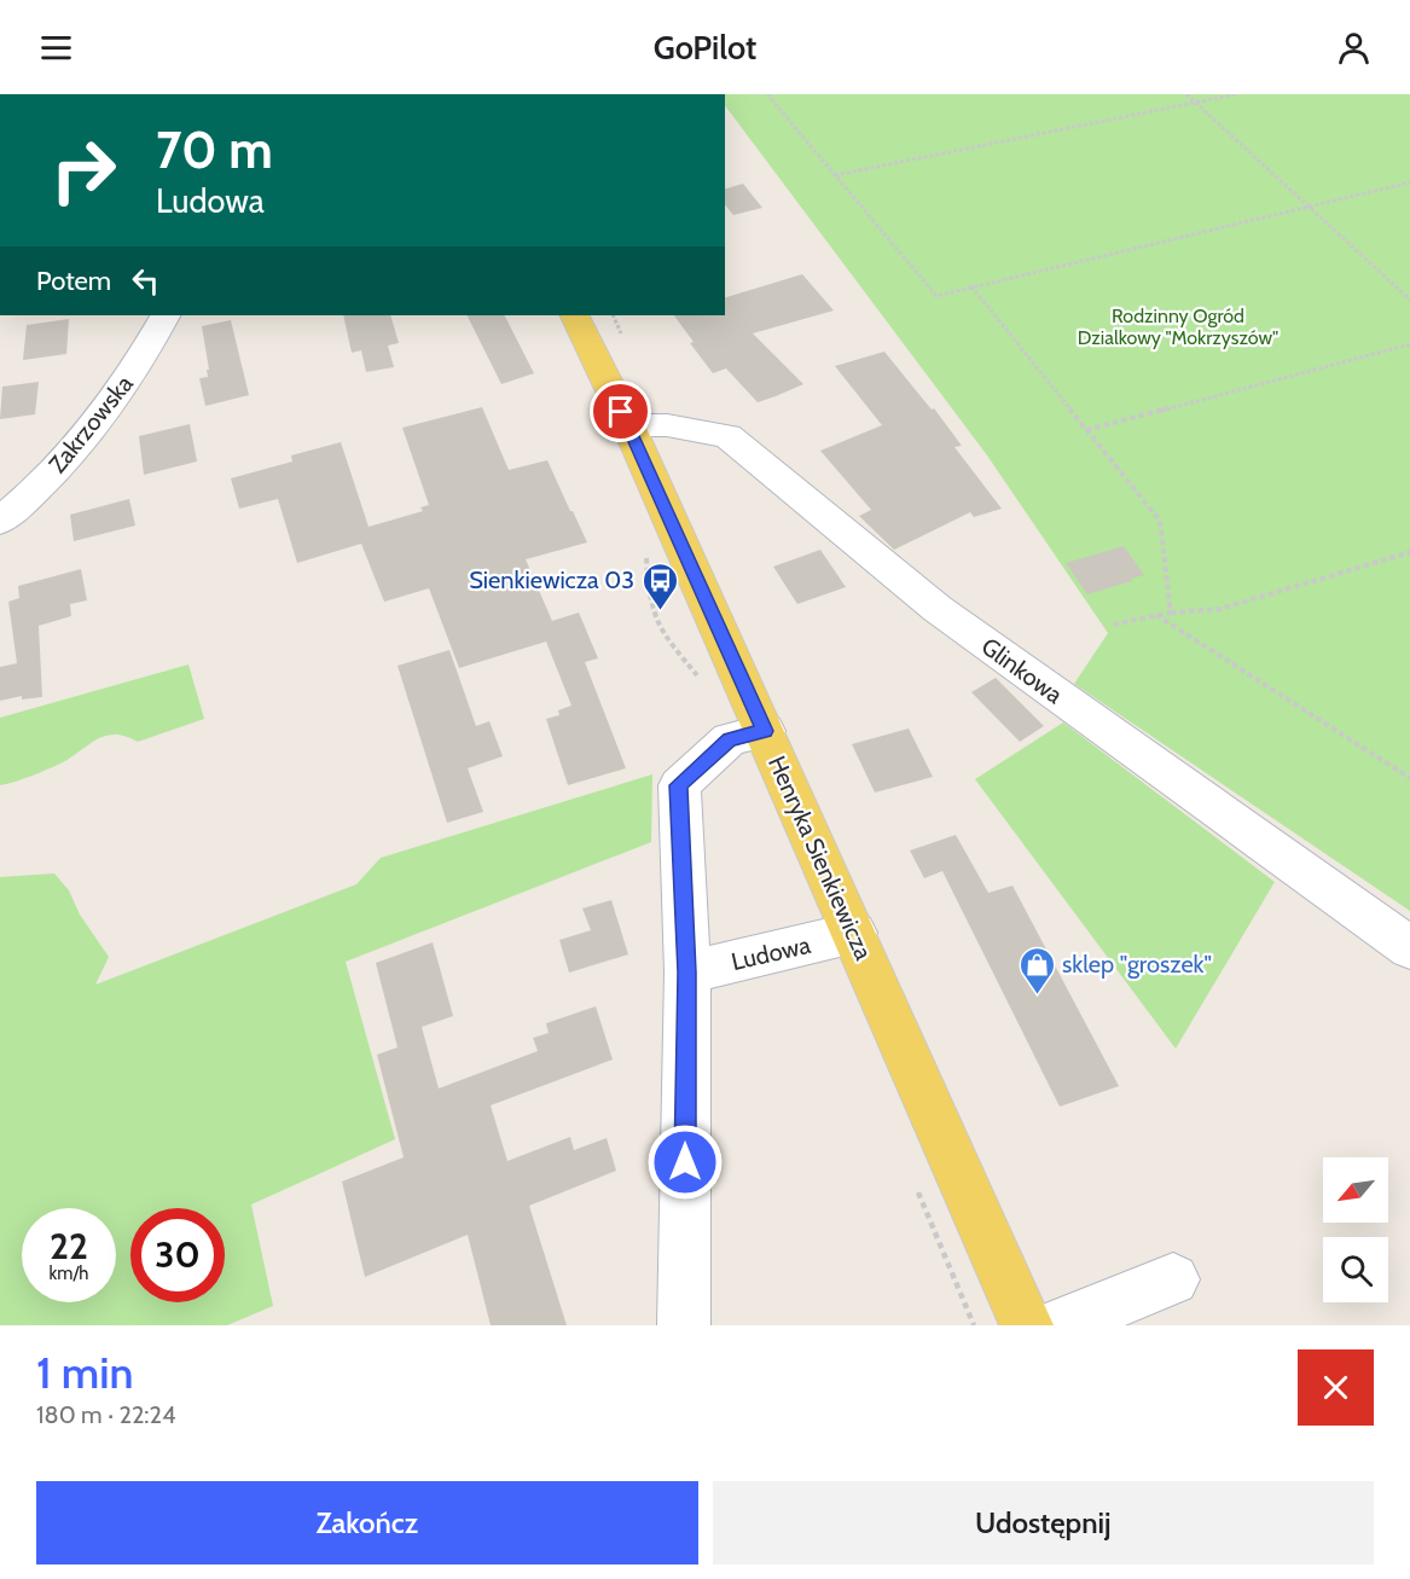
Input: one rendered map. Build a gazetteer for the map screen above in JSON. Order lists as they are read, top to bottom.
{
  "streets": {
    "main road": ["Henryka Sienkiewicza"],
    "street": ["Zakrzowska", "Glinkowa", "Ludowa"]
  },
  "crossings": [
    ["Glinkowa", "Henryka Sienkiewicza"],
    ["Henryka Sienkiewicza", "Ludowa"]
  ],
  "parks": ["Rodzinny Ogród Dzialkowy \"Mokrzyszów\""],
  "places": {
    "bus stop": ["Sienkiewicza 03"],
    "shop": ["sklep \"groszek\""]
  },
  "north": "bottom left",
  "page": {
    "header": "GoPilot",
    "turn": ["70 m", "Ludowa"],
    "then": "Potem",
    "speed": "22 km/h",
    "limit": "30",
    "heading": ["1 min", "180 m · 22:24"],
    "buttons": ["Zakończ", "Udostępnij"]
  }
}
